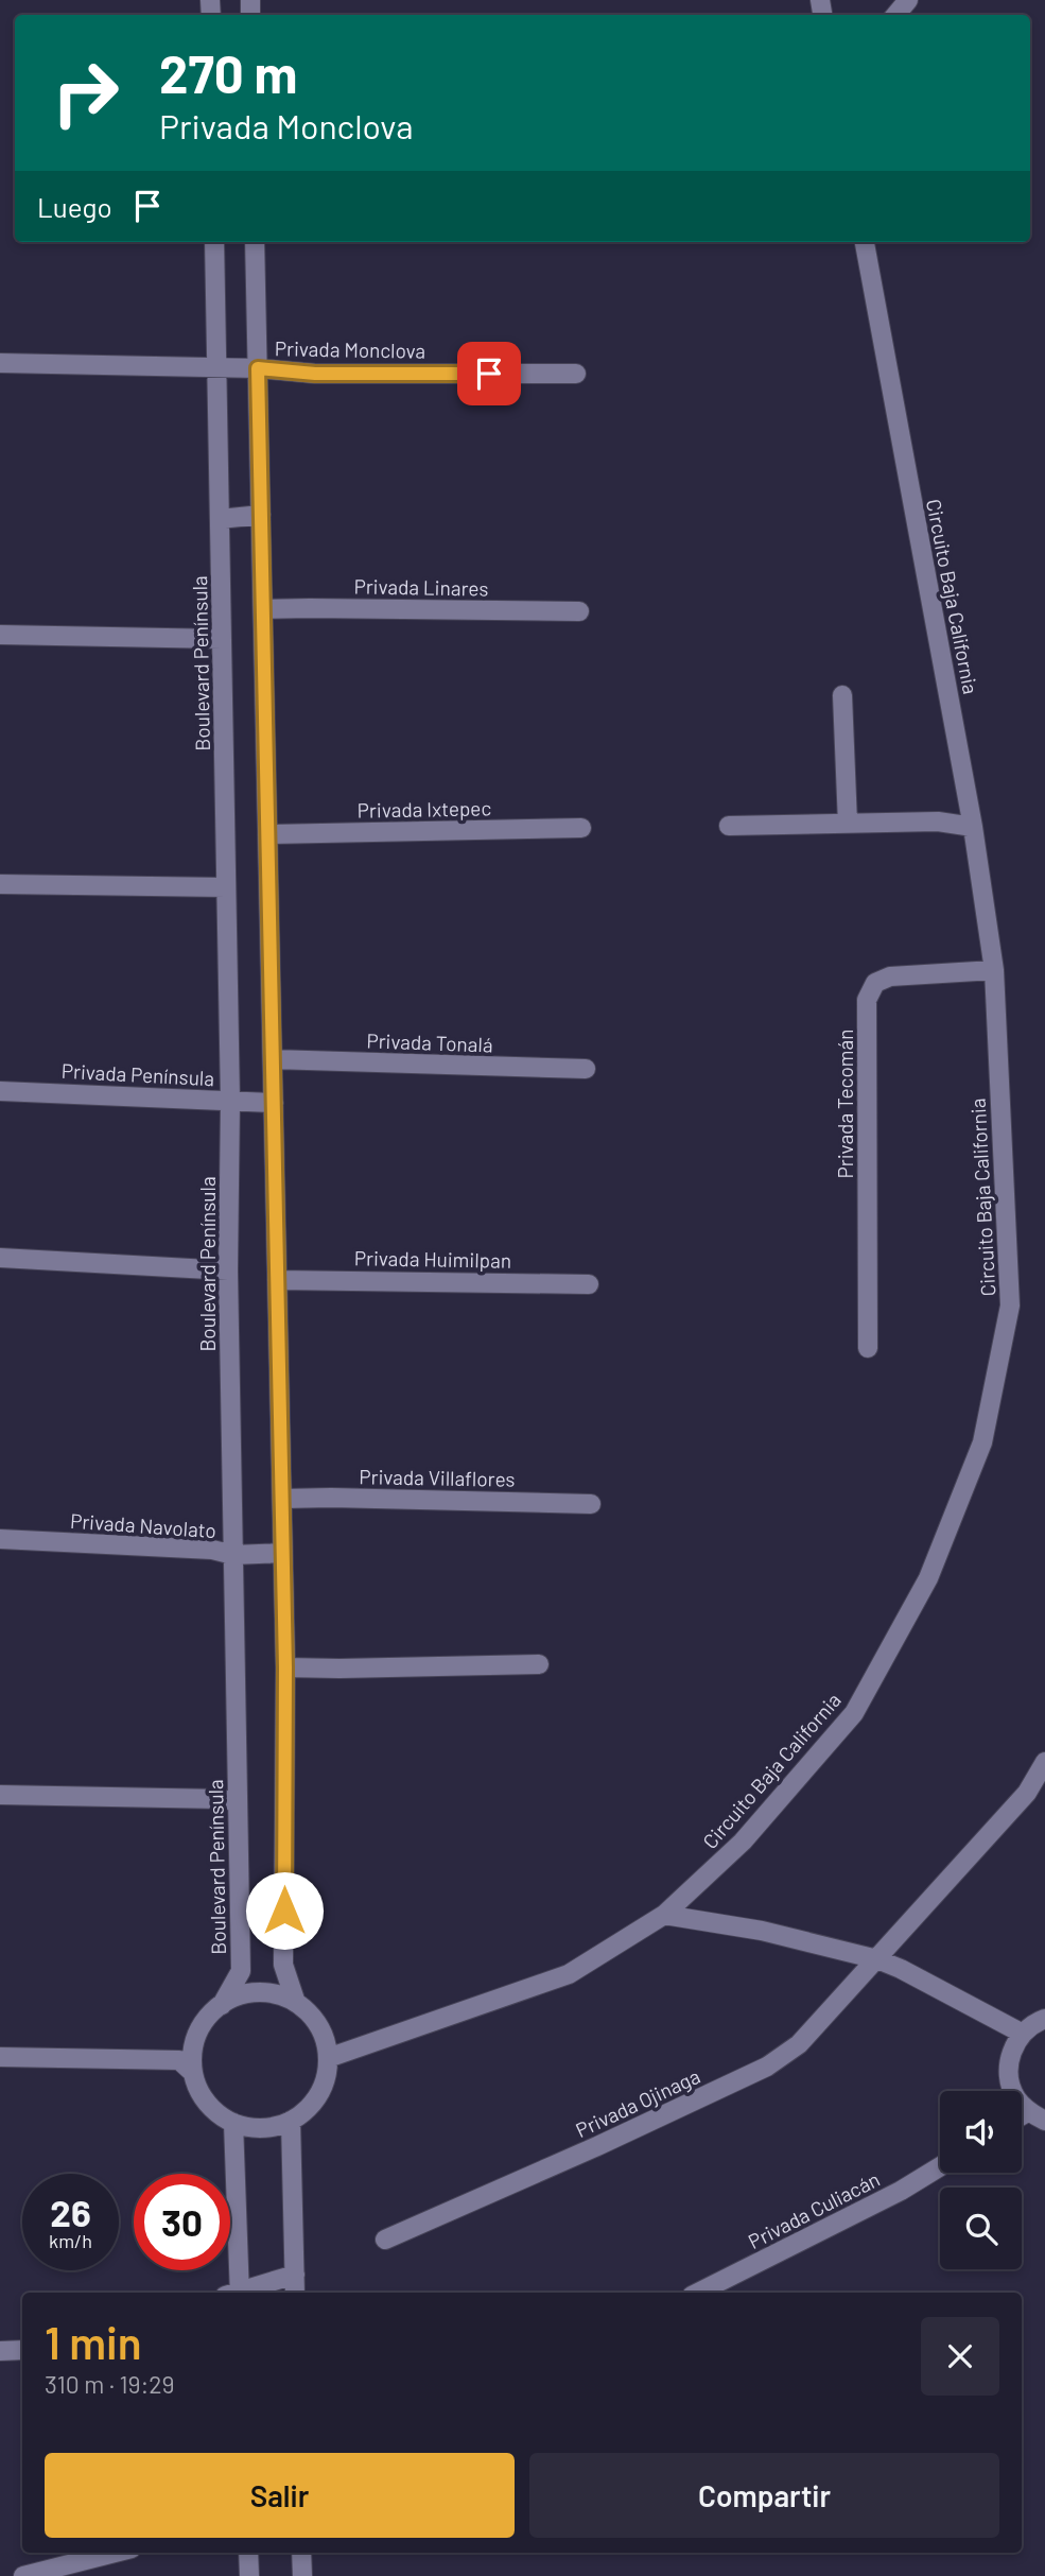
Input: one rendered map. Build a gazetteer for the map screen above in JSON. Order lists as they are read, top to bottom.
{
  "streets": {
    "street": [
      "Privada Monclova",
      "Privada Linares",
      "Circuito Baja California",
      "Boulevard Península",
      "Privada Ixtepec",
      "Privada Tonalá",
      "Privada Península",
      "Privada Tecomán",
      "Privada Huimilpan",
      "Privada Villaflores",
      "Privada Navolato",
      "Privada Ojinaga",
      "Privada Culiacán"
    ]
  },
  "crossings": [
    ["Privada Monclova", "Boulevard Península"],
    ["Circuito Baja California", "Boulevard Península"],
    ["Circuito Baja California", "Privada Tecomán"],
    ["Boulevard Península", "Privada Península"],
    ["Boulevard Península", "Privada Navolato"]
  ],
  "page": {
    "turn": ["270 m", "Privada Monclova"],
    "then": "Luego",
    "speed": "26 km/h",
    "limit": "30",
    "heading": ["1 min", "310 m · 19:29"],
    "buttons": ["Salir", "Compartir"]
  }
}
